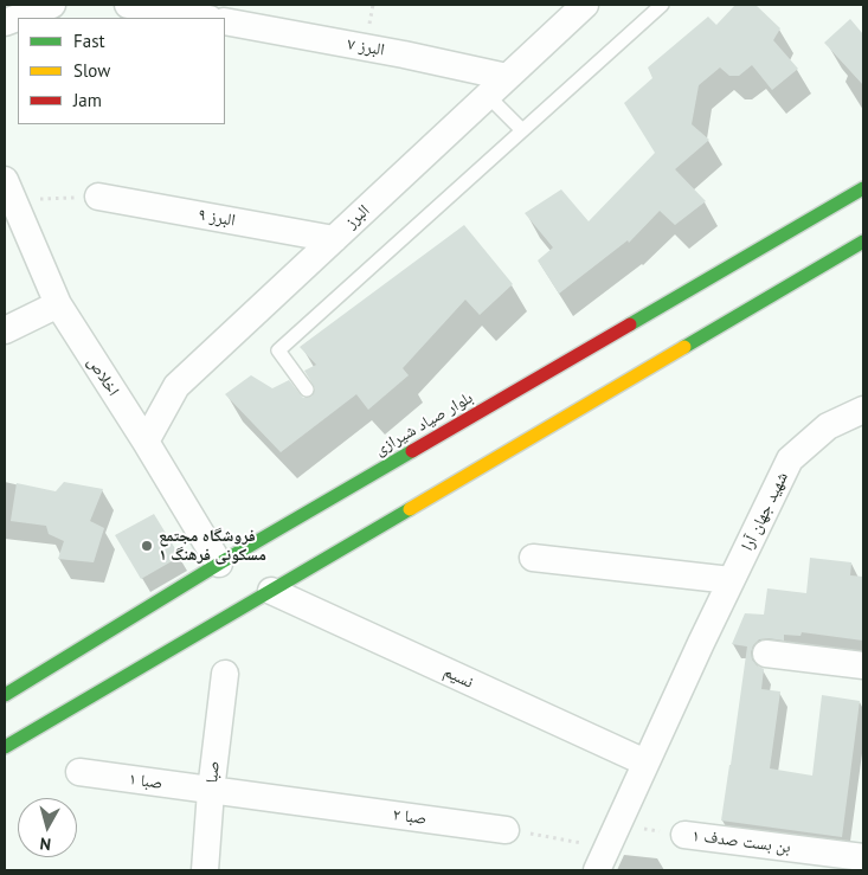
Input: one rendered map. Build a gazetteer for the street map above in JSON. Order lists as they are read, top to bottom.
{
  "streets": {
    "main road": ["بلوار صیاد شیرازی"],
    "street": [
      "البرز ۷",
      "البرز",
      "البرز ۹",
      "اخلاص",
      "شهید جهان آرا",
      "نسیم",
      "صبا",
      "صبا ۱",
      "صبا ۲",
      "بن بست صدف ۱"
    ]
  },
  "crossings": [
    ["البرز ۷", "البرز"],
    ["البرز", "البرز ۹"],
    ["البرز", "اخلاص"],
    ["اخلاص", "بلوار صیاد شیرازی"],
    ["شهید جهان آرا", "نسیم"],
    ["شهید جهان آرا", "بن بست صدف ۱"],
    ["صبا", "صبا ۱"],
    ["صبا", "صبا ۲"],
    ["صبا ۱", "صبا ۲"]
  ],
  "places": ["فروشگاه مجتمع مسکونی فرهنگ ۱"],
  "legend": ["Fast", "Slow", "Jam"],
  "north": "bottom"
}
